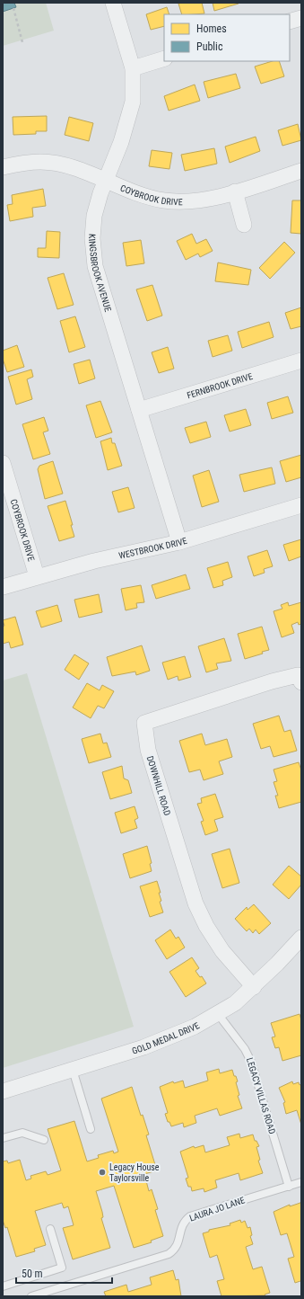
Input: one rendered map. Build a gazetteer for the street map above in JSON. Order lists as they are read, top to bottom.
{
  "streets": {
    "street": [
      "COYBROOK DRIVE",
      "KINGSBROOK AVENUE",
      "FERNBROOK DRIVE",
      "WESTBROOK DRIVE",
      "DOWNHILL ROAD",
      "GOLD MEDAL DRIVE"
    ],
    "lane": ["LEGACY VILLAS ROAD", "LAURA JO LANE"]
  },
  "crossings": [
    ["COYBROOK DRIVE", "KINGSBROOK AVENUE"],
    ["COYBROOK DRIVE", "WESTBROOK DRIVE"],
    ["KINGSBROOK AVENUE", "FERNBROOK DRIVE"],
    ["KINGSBROOK AVENUE", "WESTBROOK DRIVE"],
    ["DOWNHILL ROAD", "GOLD MEDAL DRIVE"],
    ["GOLD MEDAL DRIVE", "LEGACY VILLAS ROAD"],
    ["LEGACY VILLAS ROAD", "LAURA JO LANE"]
  ],
  "places": ["Legacy House Taylorsville"],
  "legend": ["Homes", "Public"],
  "scale_bar": "50 m"
}
